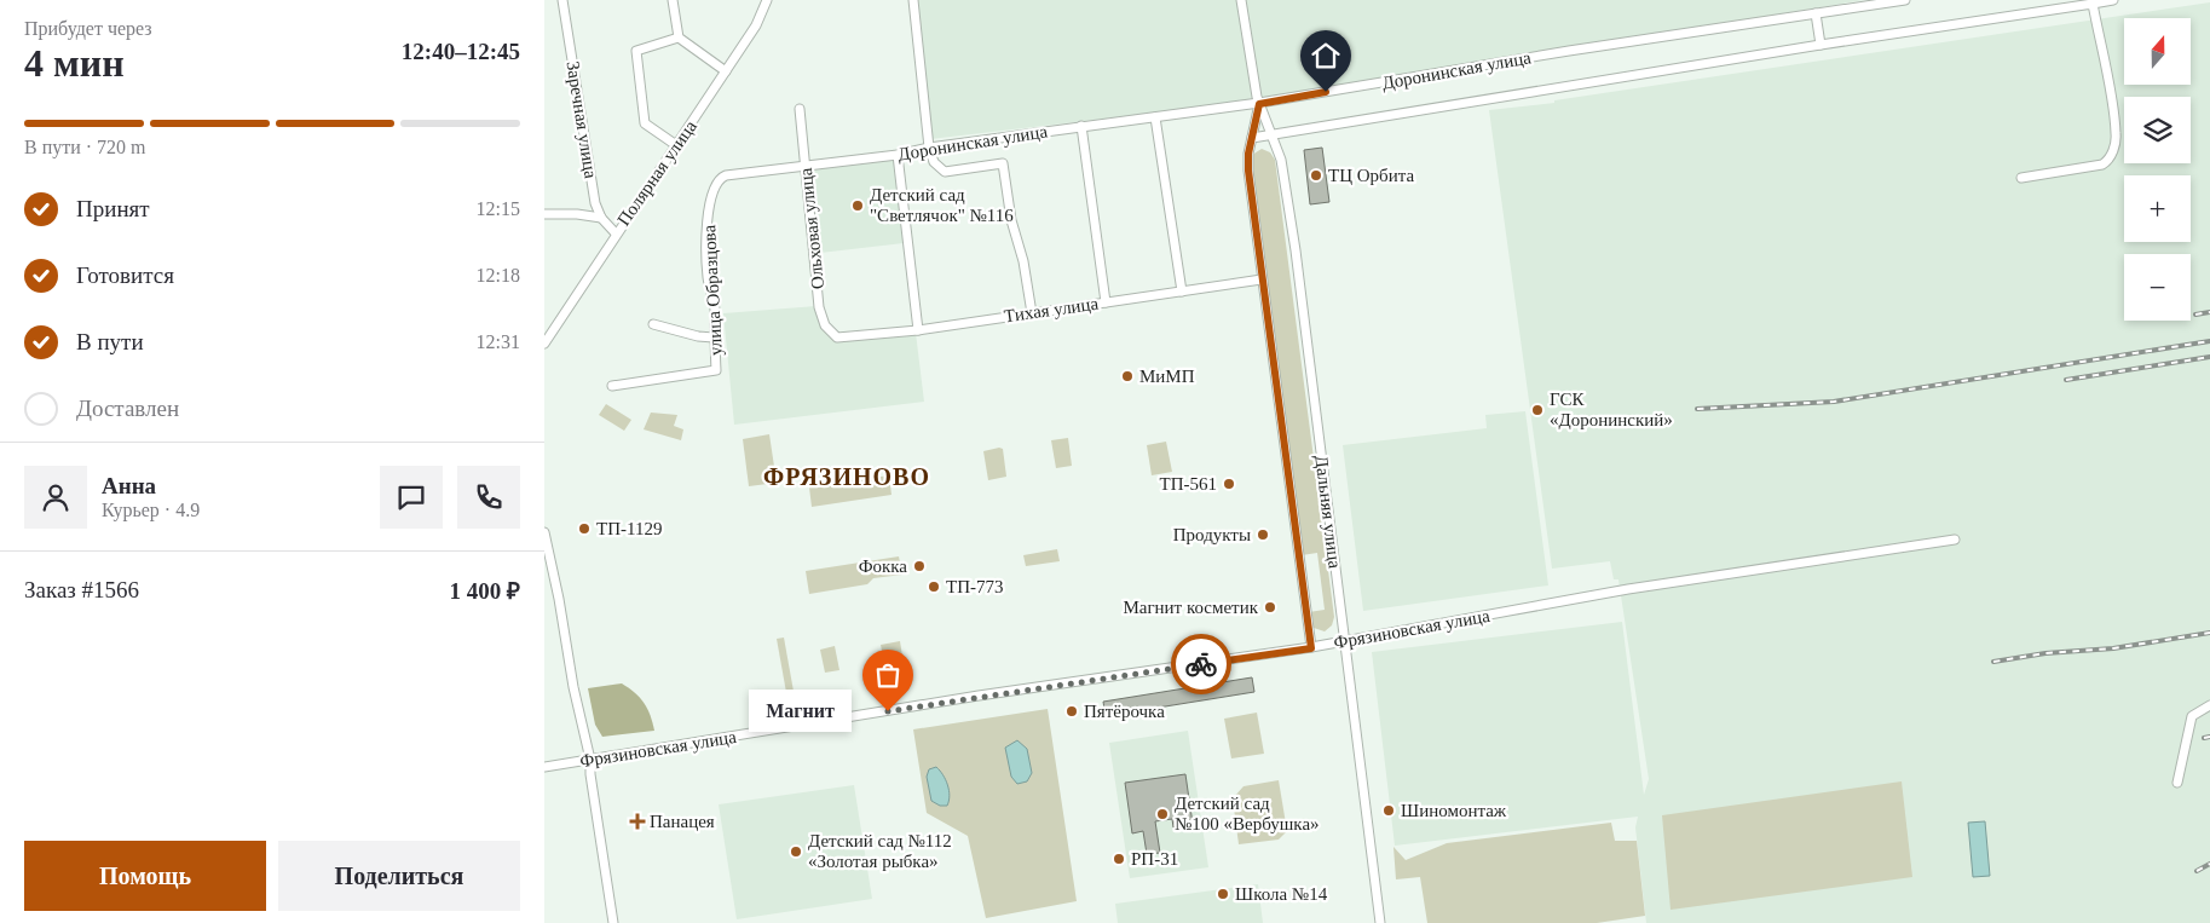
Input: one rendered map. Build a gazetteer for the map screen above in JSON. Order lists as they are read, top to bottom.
{
  "streets": {
    "street": [
      "Доронинская улица",
      "Заречная улица",
      "Полярная улица",
      "Ольховая улица",
      "улица Образцова",
      "Тихая улица",
      "Дальняя улица",
      "Фрязиновская улица"
    ]
  },
  "crossings": [
    ["Доронинская улица", "Ольховая улица"],
    ["Доронинская улица", "улица Образцова"],
    ["Доронинская улица", "Дальняя улица"],
    ["Заречная улица", "Полярная улица"],
    ["Ольховая улица", "Тихая улица"],
    ["Тихая улица", "Дальняя улица"],
    ["Дальняя улица", "Фрязиновская улица"]
  ],
  "districts": ["ФРЯЗИНОВО"],
  "places": {
    "other": [
      "ТЦ Орбита",
      "Детский сад \"Светлячок\" №116",
      "МиМП",
      "ГСК «Доронинский»",
      "ТП-561",
      "ТП-1129",
      "Продукты",
      "Фокка",
      "ТП-773",
      "Магнит косметик",
      "Магнит",
      "Пятёрочка",
      "Шиномонтаж",
      "Детский сад №100 «Вербушка»",
      "Детский сад №112 «Золотая рыбка»",
      "РП-31",
      "Школа №14"
    ],
    "health": ["Панацея"]
  },
  "north": "top",
  "page": {
    "heading": ["4 мин", "Прибудет через", "12:40–12:45"],
    "panel": [
      "Анна",
      "Курьер · 4.9",
      "Заказ #1566",
      "1 400 ₽"
    ],
    "map_buttons": ["+", "−"],
    "bar": "В пути · 720 m",
    "list": [
      ["Принят", "12:15"],
      ["Готовится", "12:18"],
      ["В пути", "12:31"],
      "Доставлен"
    ],
    "bubble": "Магнит",
    "buttons": ["Помощь", "Поделиться"]
  }
}
